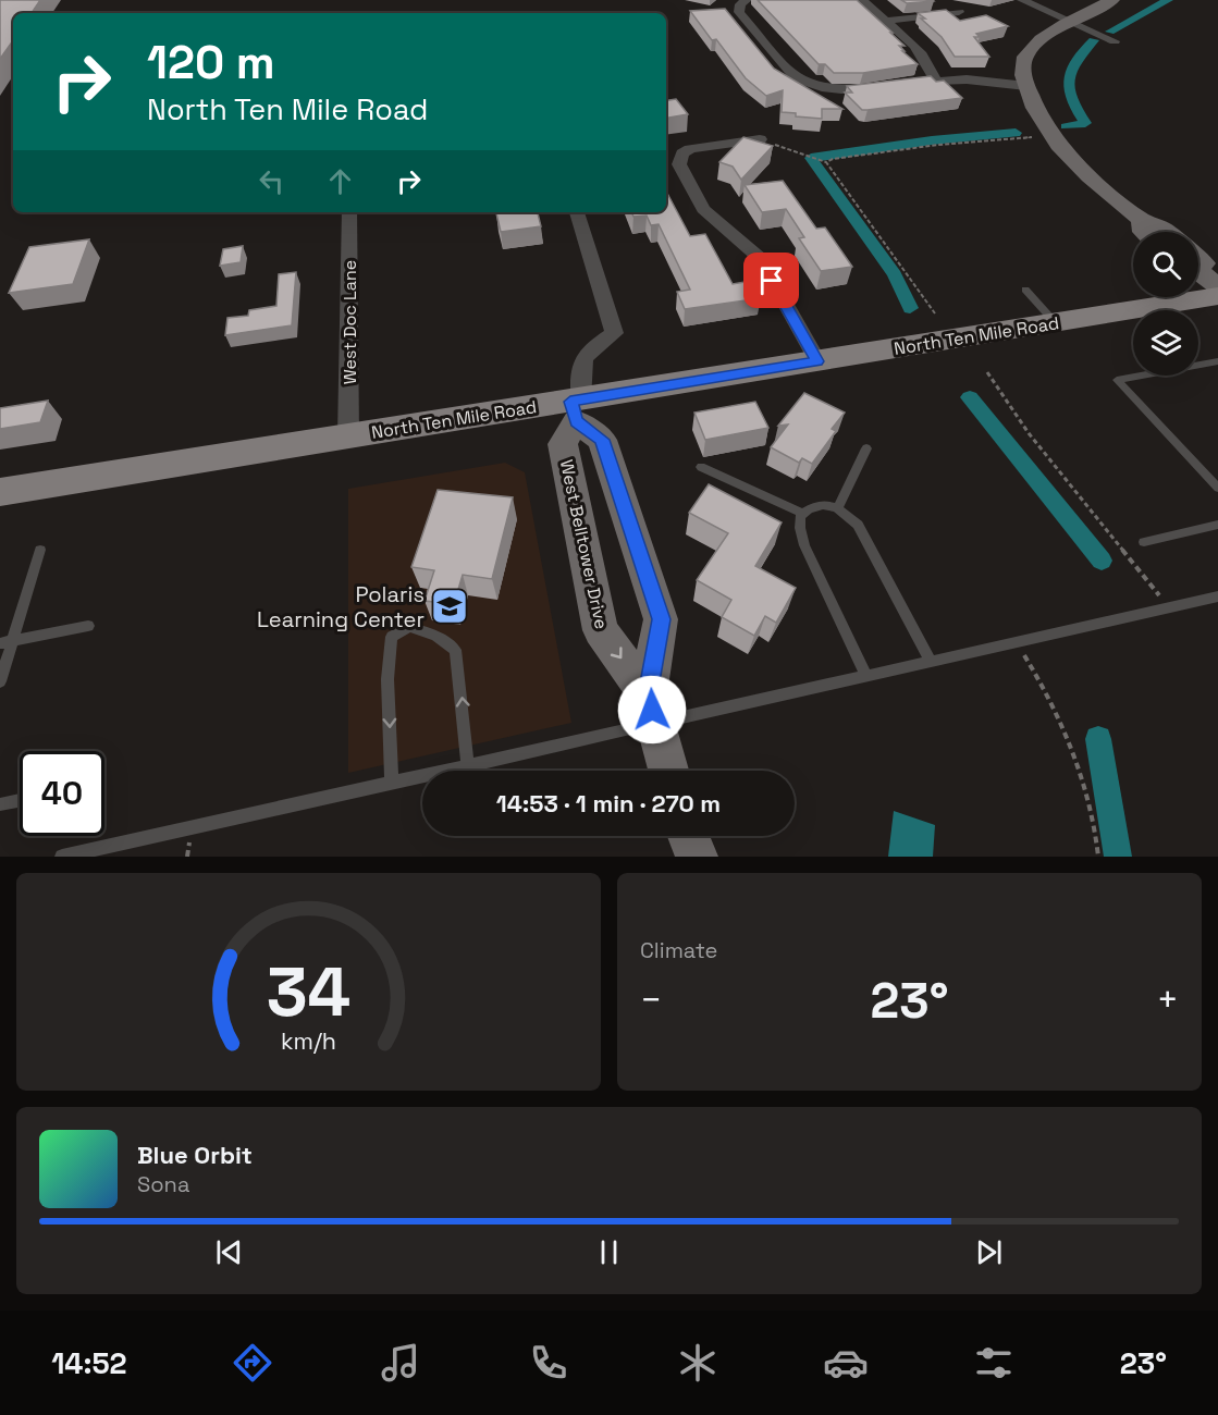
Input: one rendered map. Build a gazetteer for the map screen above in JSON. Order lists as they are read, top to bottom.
{
  "streets": {
    "main road": ["North Ten Mile Road"],
    "street": ["West Doc Lane", "West Belltower Drive"]
  },
  "crossings": [
    ["West Doc Lane", "North Ten Mile Road"],
    ["North Ten Mile Road", "West Belltower Drive"]
  ],
  "places": {
    "school or university": ["Polaris Learning Center"]
  },
  "page": {
    "turn": ["120 m", "North Ten Mile Road"],
    "limit": "40",
    "trip": "14:53 · 1 min · 270 m",
    "tile": "Climate",
    "heat": ["−", "23°", "+"],
    "song": ["Blue Orbit", "Sona"],
    "tabs": ["14:52", "23°"],
    "gauge": ["34", "km/h"]
  }
}
